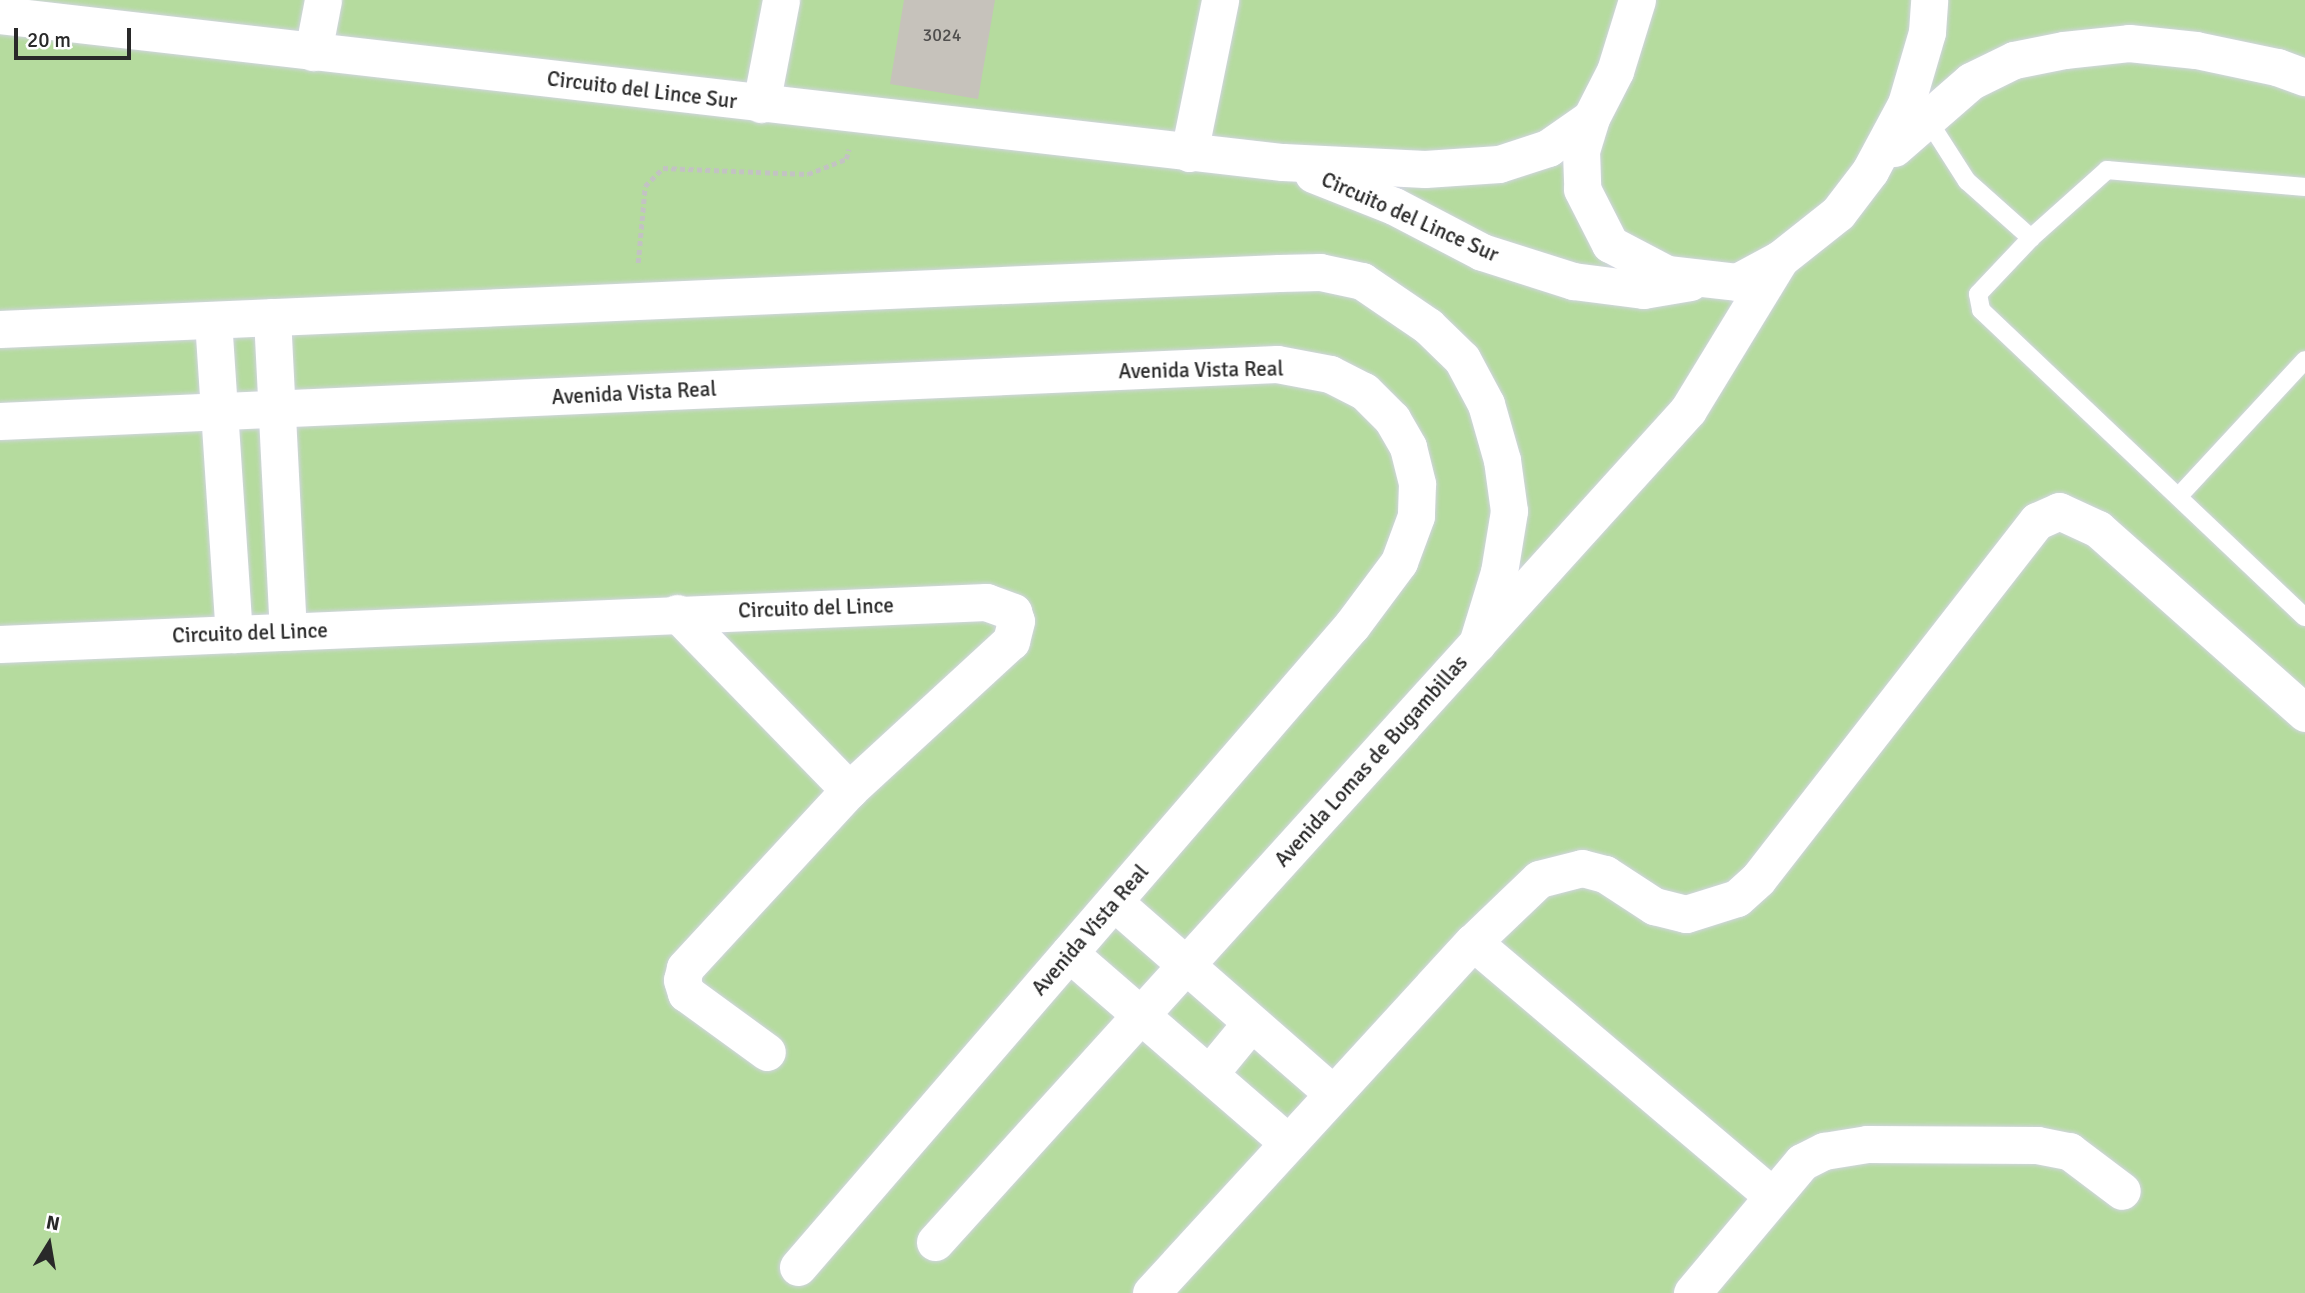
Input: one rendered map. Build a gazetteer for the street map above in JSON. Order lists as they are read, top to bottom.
{
  "streets": {
    "street": [
      "Circuito del Lince Sur",
      "Avenida Vista Real",
      "Circuito del Lince",
      "Avenida Lomas de Bugambillas"
    ]
  },
  "house_numbers": ["3024"],
  "scale_bar": "20 m",
  "north": "top"
}
